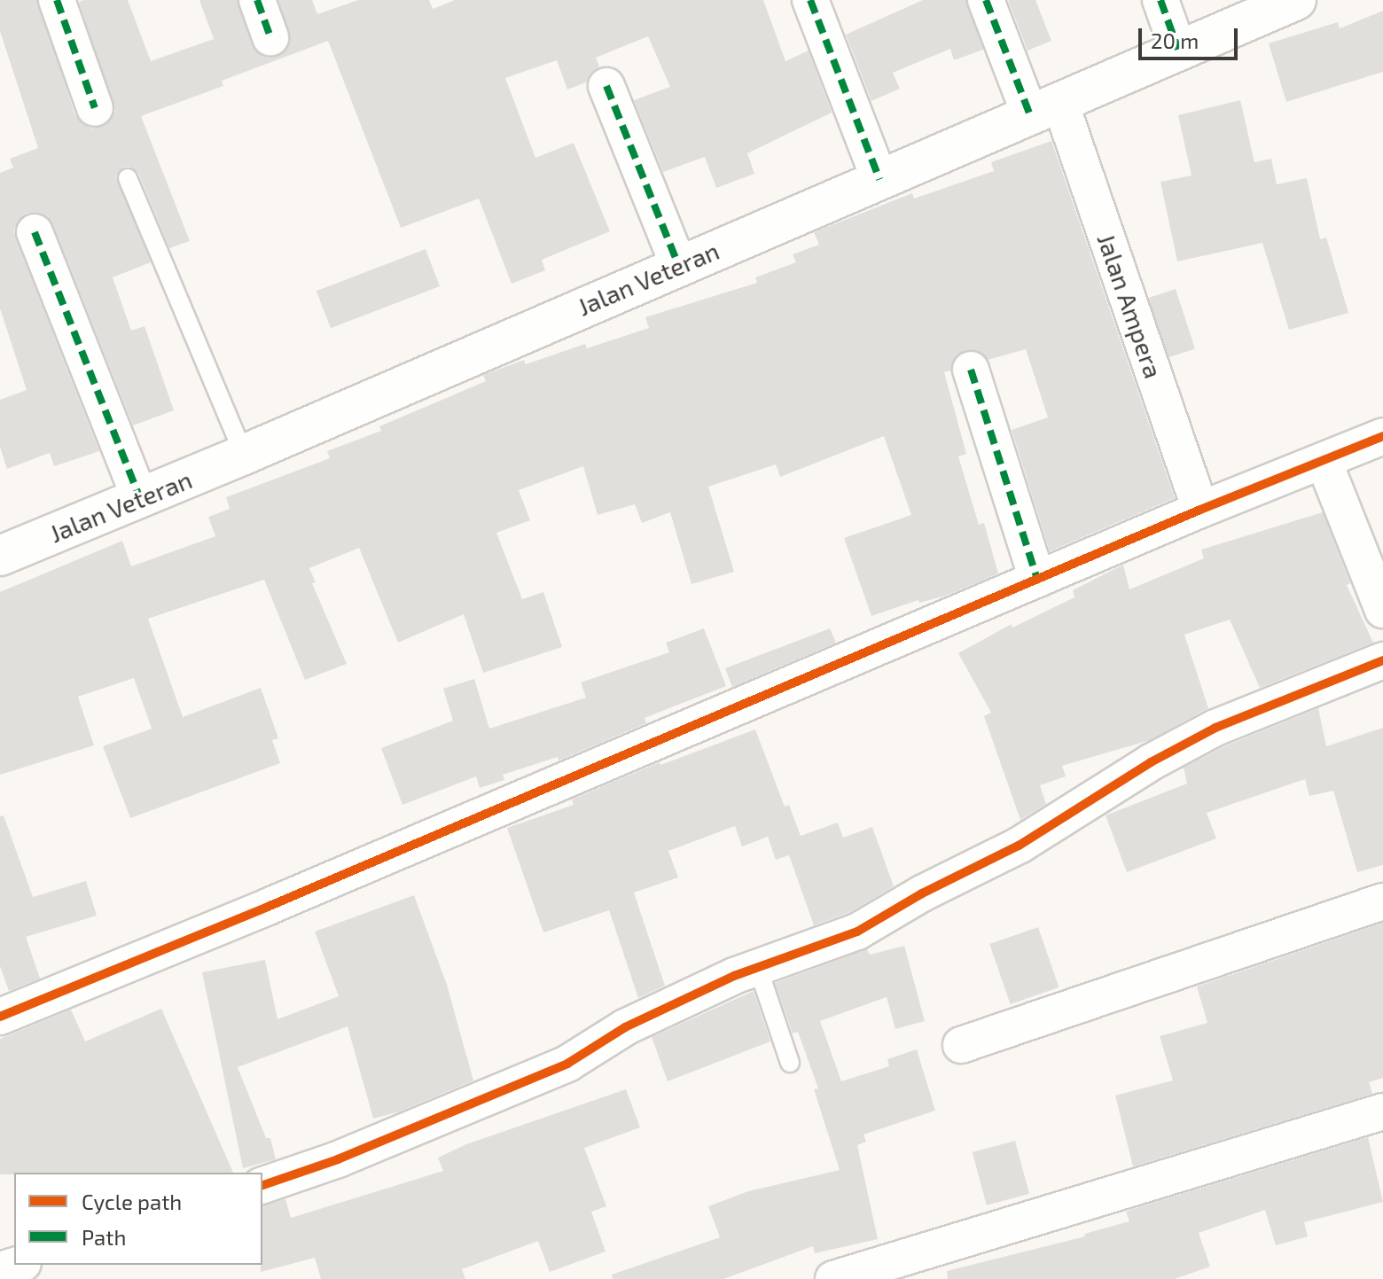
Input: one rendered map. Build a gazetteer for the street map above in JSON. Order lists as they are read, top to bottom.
{
  "streets": {
    "main road": ["Jalan Veteran"],
    "street": ["Jalan Ampera"]
  },
  "crossings": [
    ["Jalan Veteran", "Jalan Ampera"]
  ],
  "legend": ["Cycle path", "Path"],
  "scale_bar": "20 m"
}
